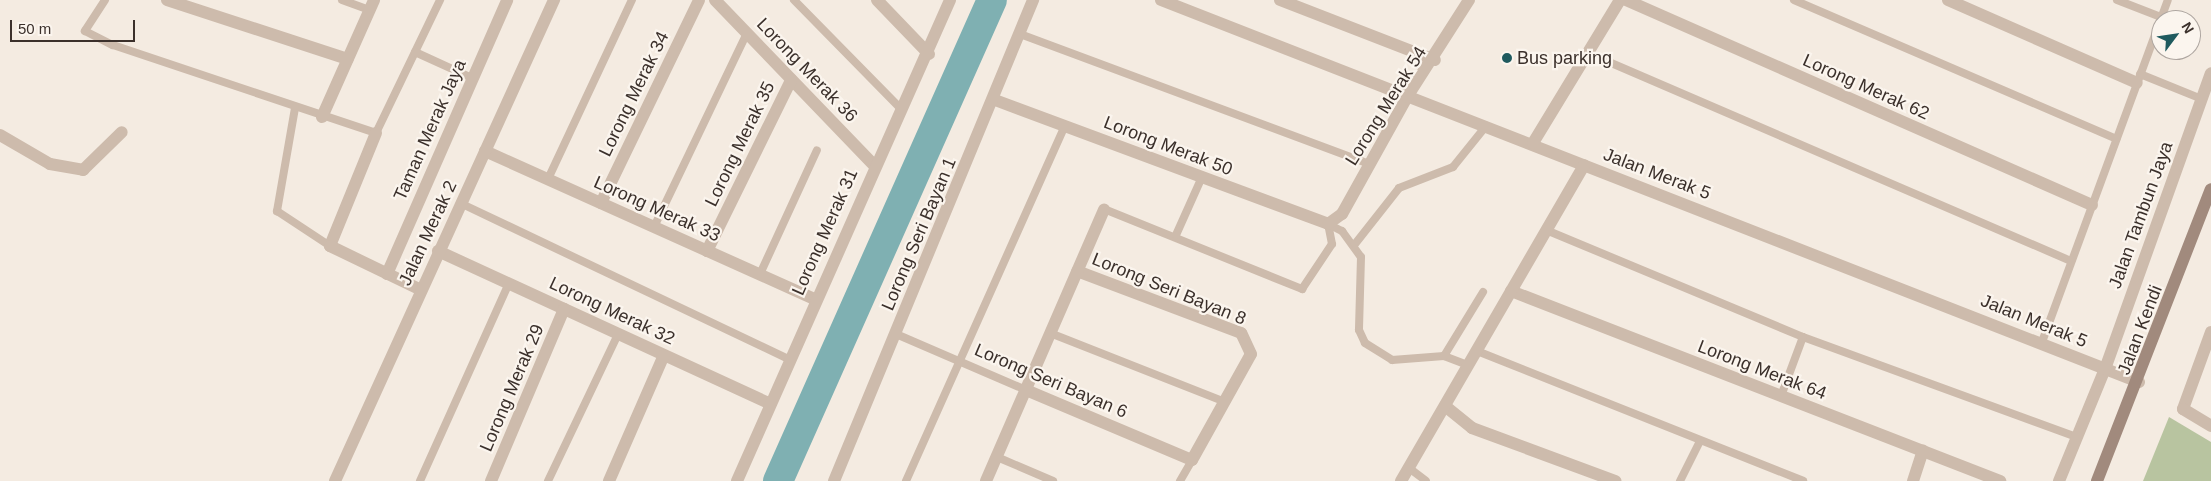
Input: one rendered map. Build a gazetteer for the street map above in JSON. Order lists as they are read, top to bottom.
{
  "streets": {
    "street": [
      "Lorong Merak 36",
      "Lorong Merak 62",
      "Lorong Merak 34",
      "Lorong Merak 54",
      "Taman Merak Jaya",
      "Lorong Merak 35",
      "Lorong Merak 50",
      "Jalan Merak 5",
      "Lorong Merak 33",
      "Jalan Tambun Jaya",
      "Lorong Merak 31",
      "Jalan Merak 2",
      "Lorong Seri Bayan 1",
      "Lorong Seri Bayan 8",
      "Lorong Merak 32",
      "Jalan Kendi",
      "Lorong Merak 64",
      "Lorong Seri Bayan 6",
      "Lorong Merak 29"
    ]
  },
  "crossings": [
    ["Lorong Merak 36", "Lorong Merak 35"],
    ["Lorong Merak 36", "Lorong Merak 31"],
    ["Lorong Merak 34", "Lorong Merak 33"],
    ["Lorong Merak 54", "Lorong Merak 50"],
    ["Lorong Merak 54", "Jalan Merak 5"],
    ["Lorong Merak 35", "Lorong Merak 33"],
    ["Lorong Merak 50", "Lorong Seri Bayan 1"],
    ["Jalan Merak 5", "Jalan Tambun Jaya"],
    ["Jalan Merak 5", "Jalan Kendi"],
    ["Lorong Merak 33", "Lorong Merak 31"],
    ["Lorong Merak 33", "Jalan Merak 2"],
    ["Jalan Tambun Jaya", "Jalan Kendi"],
    ["Lorong Merak 31", "Lorong Merak 32"],
    ["Jalan Merak 2", "Lorong Merak 32"],
    ["Lorong Seri Bayan 1", "Lorong Seri Bayan 6"],
    ["Lorong Merak 32", "Lorong Merak 29"]
  ],
  "places": ["Bus parking"],
  "scale_bar": "50 m",
  "north": "top right"
}
